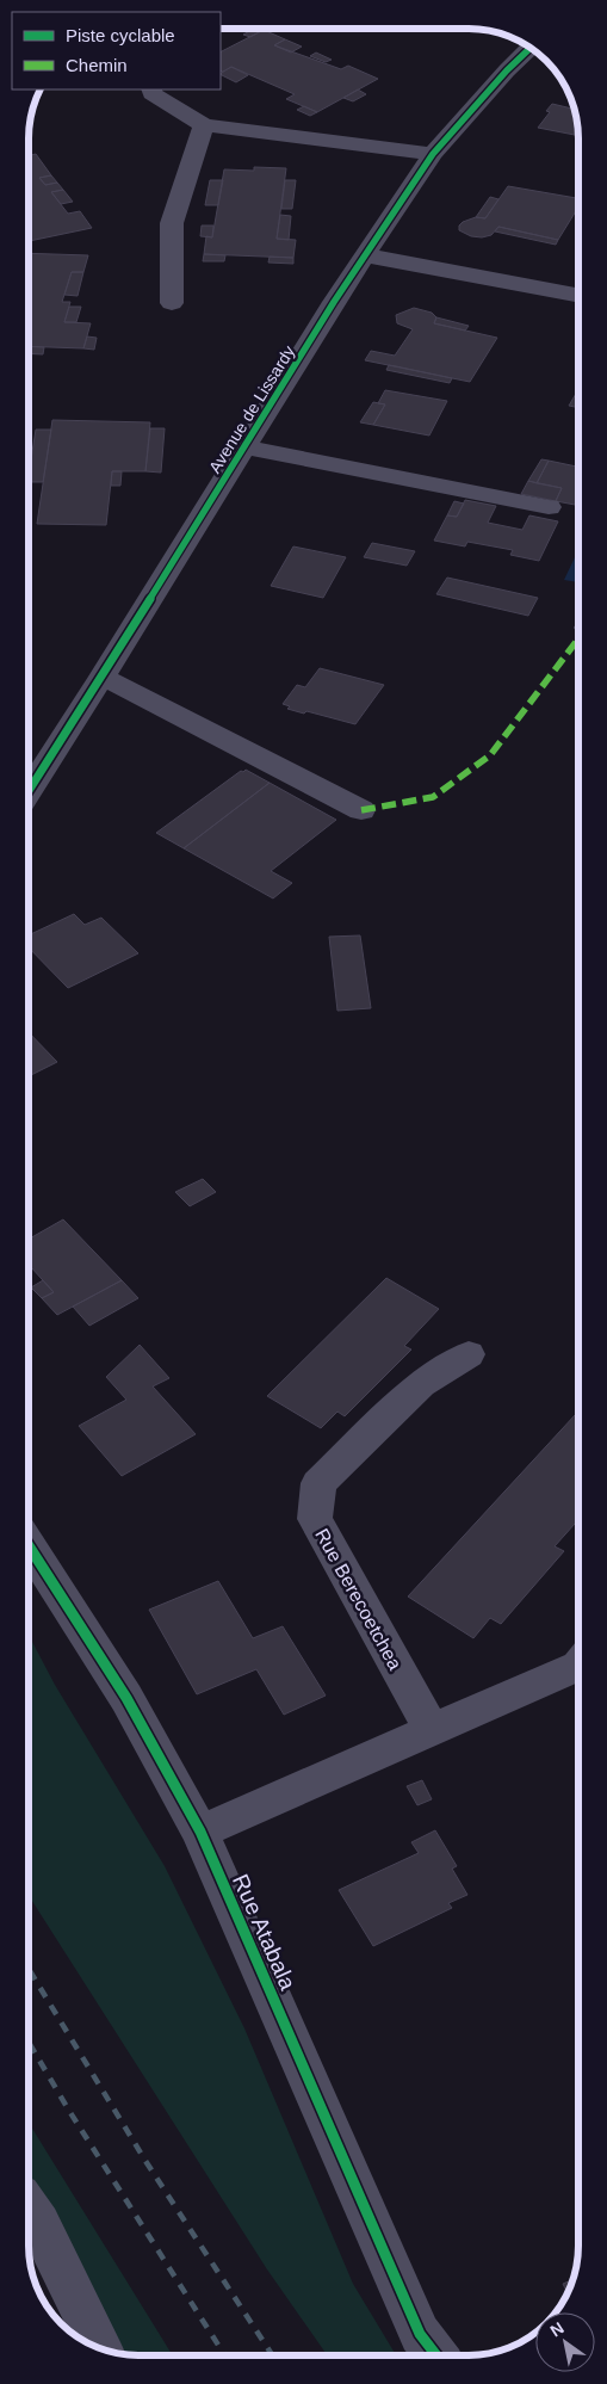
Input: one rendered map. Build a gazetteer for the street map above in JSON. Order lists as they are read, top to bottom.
{
  "streets": {
    "street": ["Avenue de Lissardy", "Rue Berecoetchea", "Rue Atabala"]
  },
  "legend": ["Piste cyclable", "Chemin"],
  "north": "top left"
}
